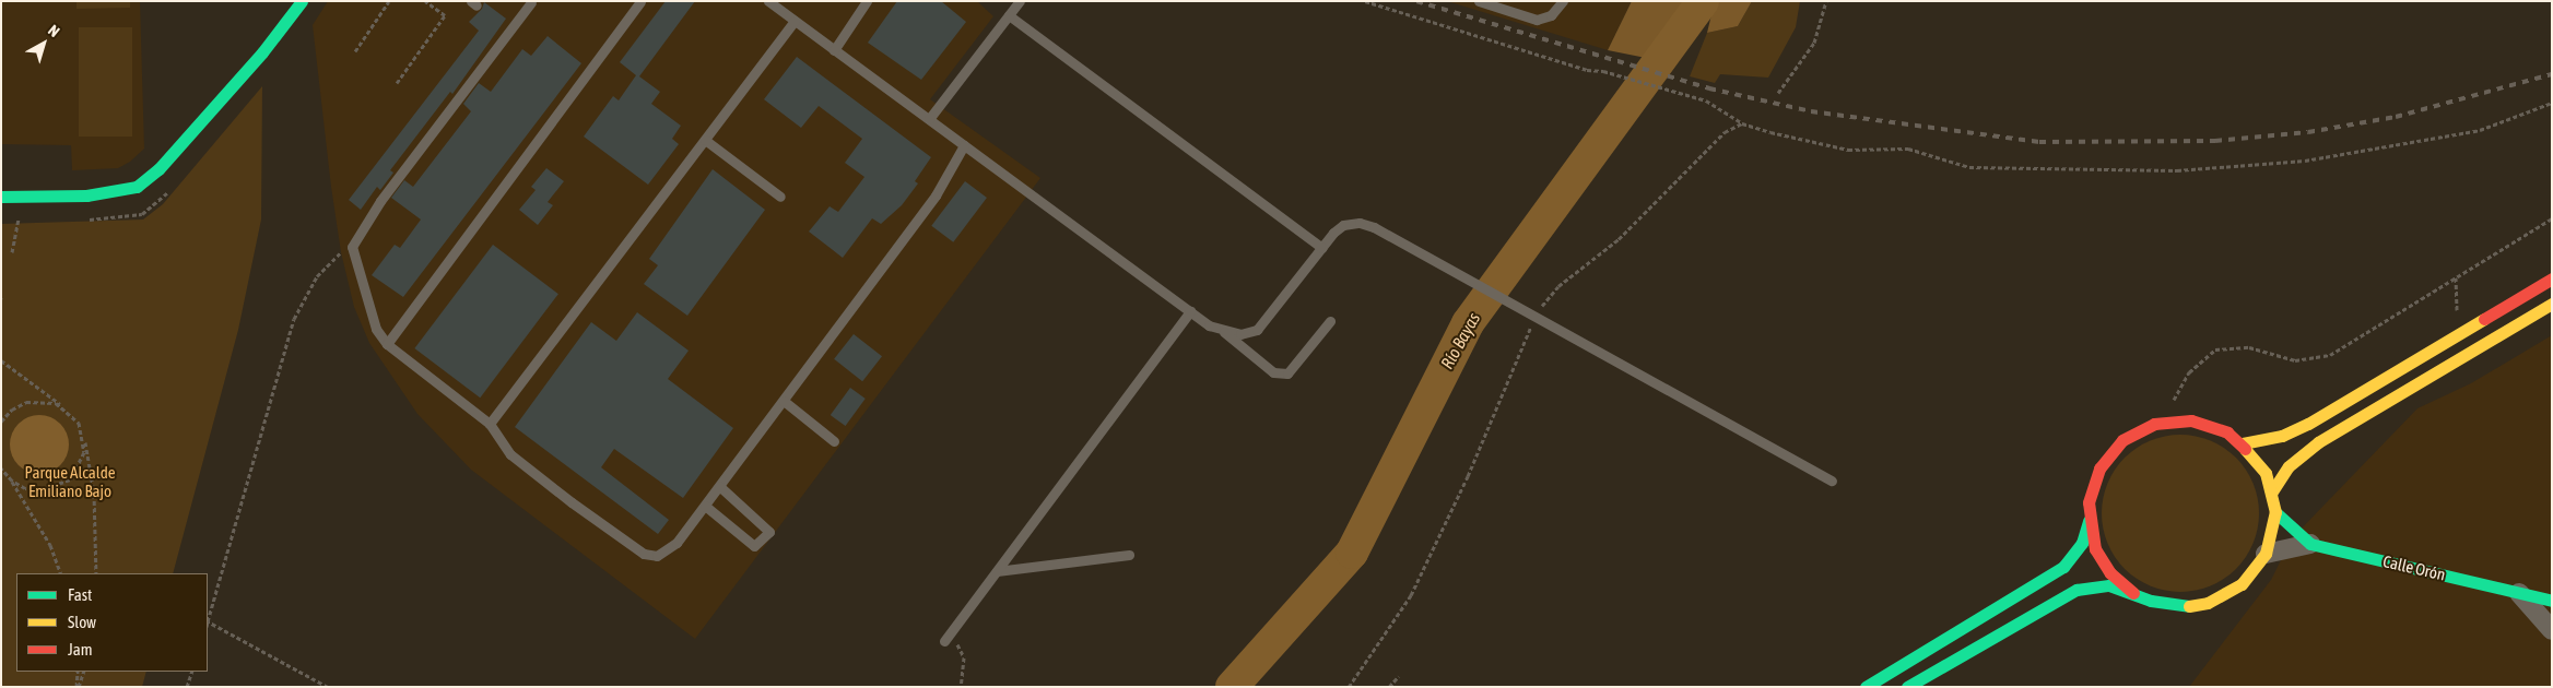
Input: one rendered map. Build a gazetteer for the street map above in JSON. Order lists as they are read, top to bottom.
{
  "streets": {
    "street": ["Calle Orón"]
  },
  "water": ["Río Bayas"],
  "parks": ["Parque Alcalde Emiliano Bajo"],
  "legend": ["Fast", "Slow", "Jam"],
  "north": "top right"
}
